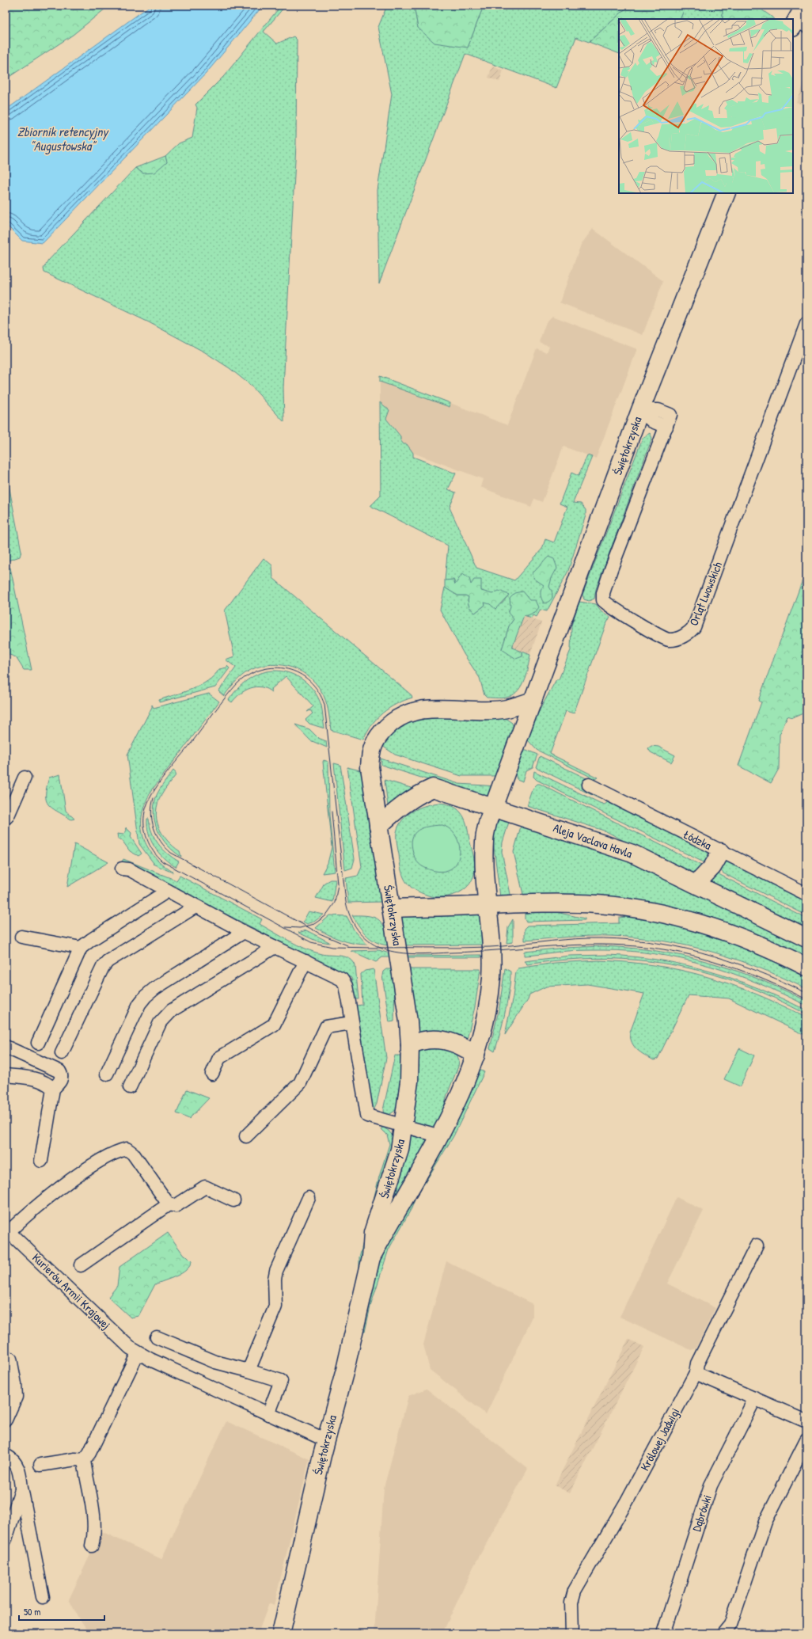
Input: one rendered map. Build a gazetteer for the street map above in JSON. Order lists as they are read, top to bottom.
{
  "streets": {
    "main road": ["Świętokrzyska", "Aleja Vaclava Havla"],
    "street": [
      "Orląt Lwowskich",
      "Łódzka",
      "Kurierów Armii Krajowej",
      "Królowej Jadwigi",
      "Dąbrówki"
    ]
  },
  "crossings": [
    ["Świętokrzyska", "Orląt Lwowskich"],
    ["Świętokrzyska", "Aleja Vaclava Havla"],
    ["Świętokrzyska", "Kurierów Armii Krajowej"]
  ],
  "water": ["Zbiornik retencyjny \"Augustowska\""],
  "scale_bar": "50 m"
}
